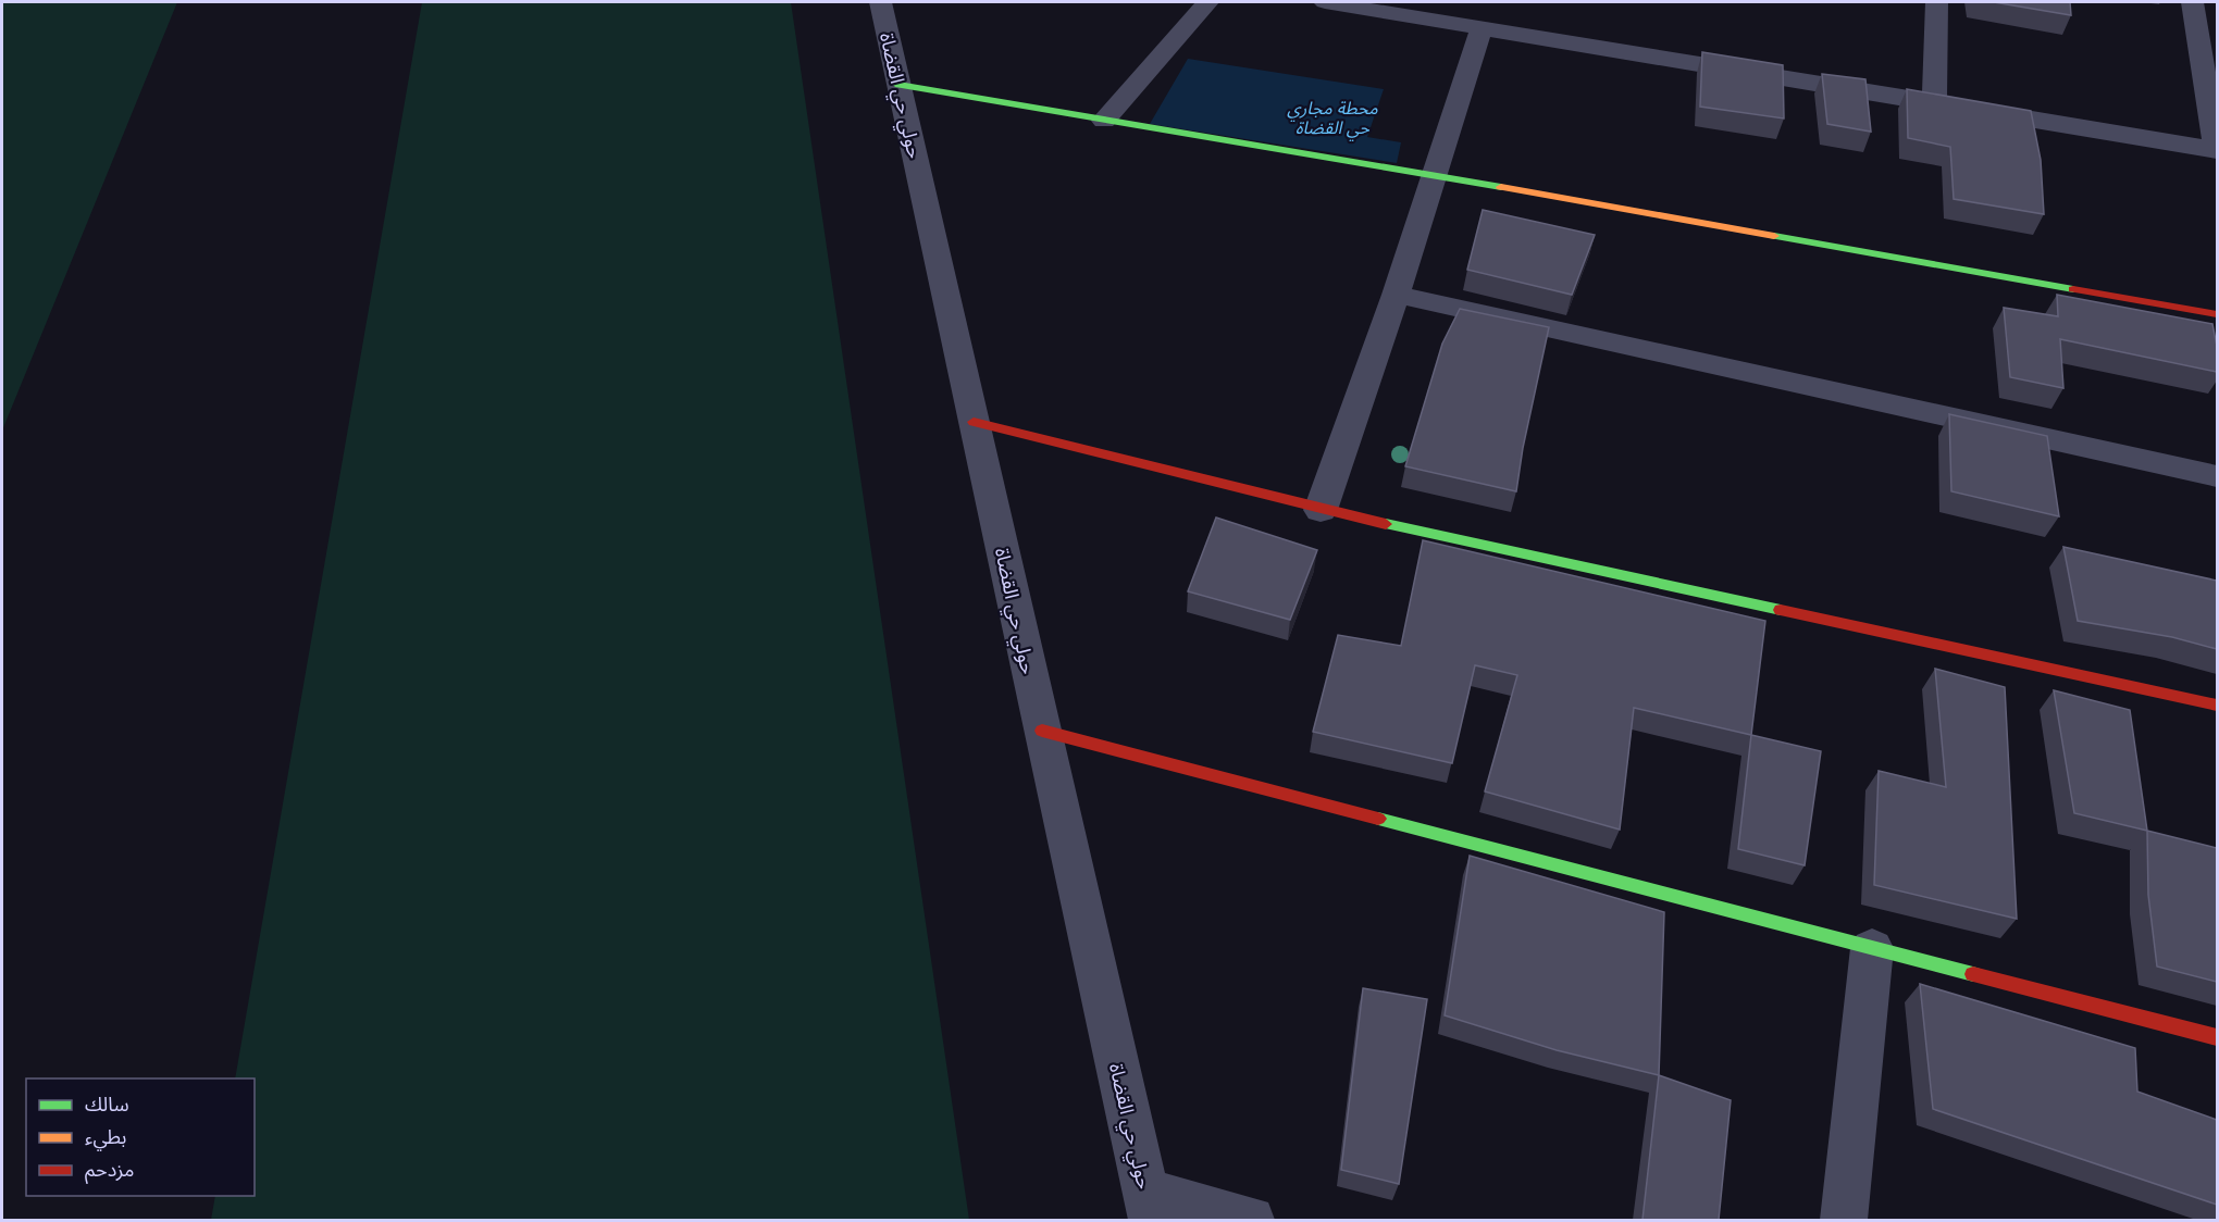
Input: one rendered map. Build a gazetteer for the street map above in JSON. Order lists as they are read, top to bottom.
{
  "streets": {
    "street": ["حولي حي القضاة"]
  },
  "water": ["محطة مجاري حي القضاة"],
  "legend": ["سالك", "بطيء", "مزدحم"]
}
